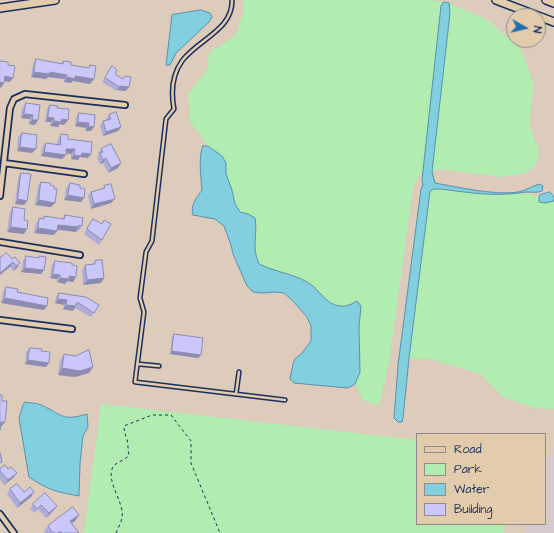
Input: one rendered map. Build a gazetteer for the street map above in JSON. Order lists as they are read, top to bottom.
{
  "legend": [
    "Road",
    "Park",
    "Water",
    "Building"
  ],
  "north": "right"
}
